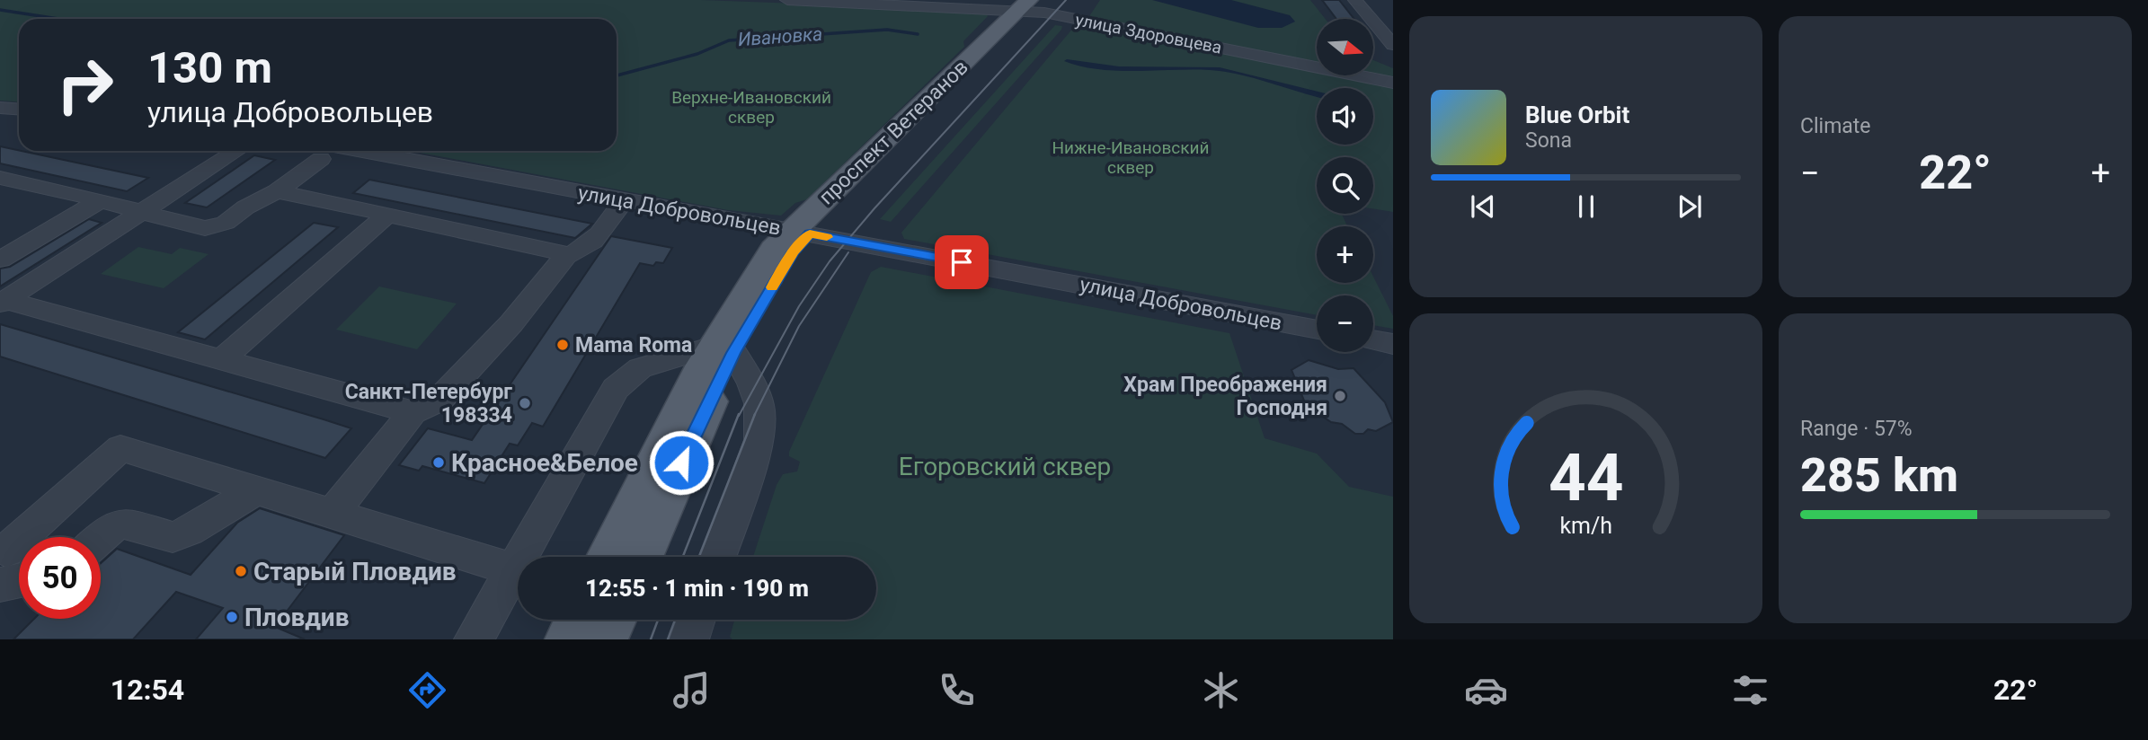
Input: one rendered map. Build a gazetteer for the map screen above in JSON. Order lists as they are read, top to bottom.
{
  "streets": {
    "main road": ["проспект Ветеранов"],
    "street": ["улица Здоровцева", "улица Добровольцев"]
  },
  "crossings": [
    ["улица Здоровцева", "проспект Ветеранов"],
    ["проспект Ветеранов", "улица Добровольцев"]
  ],
  "water": ["Ивановка"],
  "parks": ["Верхне-Ивановский сквер", "Нижне-Ивановский сквер", "Егоровский сквер"],
  "places": [
    "Mama Roma",
    "Храм Преображения Господня",
    "Санкт-Петербург 198334",
    "Красное&Белое",
    "Старый Пловдив",
    "Пловдив"
  ],
  "north": "right",
  "page": {
    "tile": [
      "Climate",
      ["Range · 57%", "285 km"]
    ],
    "map_buttons": ["+", "−"],
    "turn": ["130 m", "улица Добровольцев"],
    "song": ["Blue Orbit", "Sona"],
    "heat": ["−", "22°", "+"],
    "limit": "50",
    "trip": "12:55 · 1 min · 190 m",
    "tabs": ["12:54", "22°"],
    "gauge": ["44", "km/h"]
  }
}
